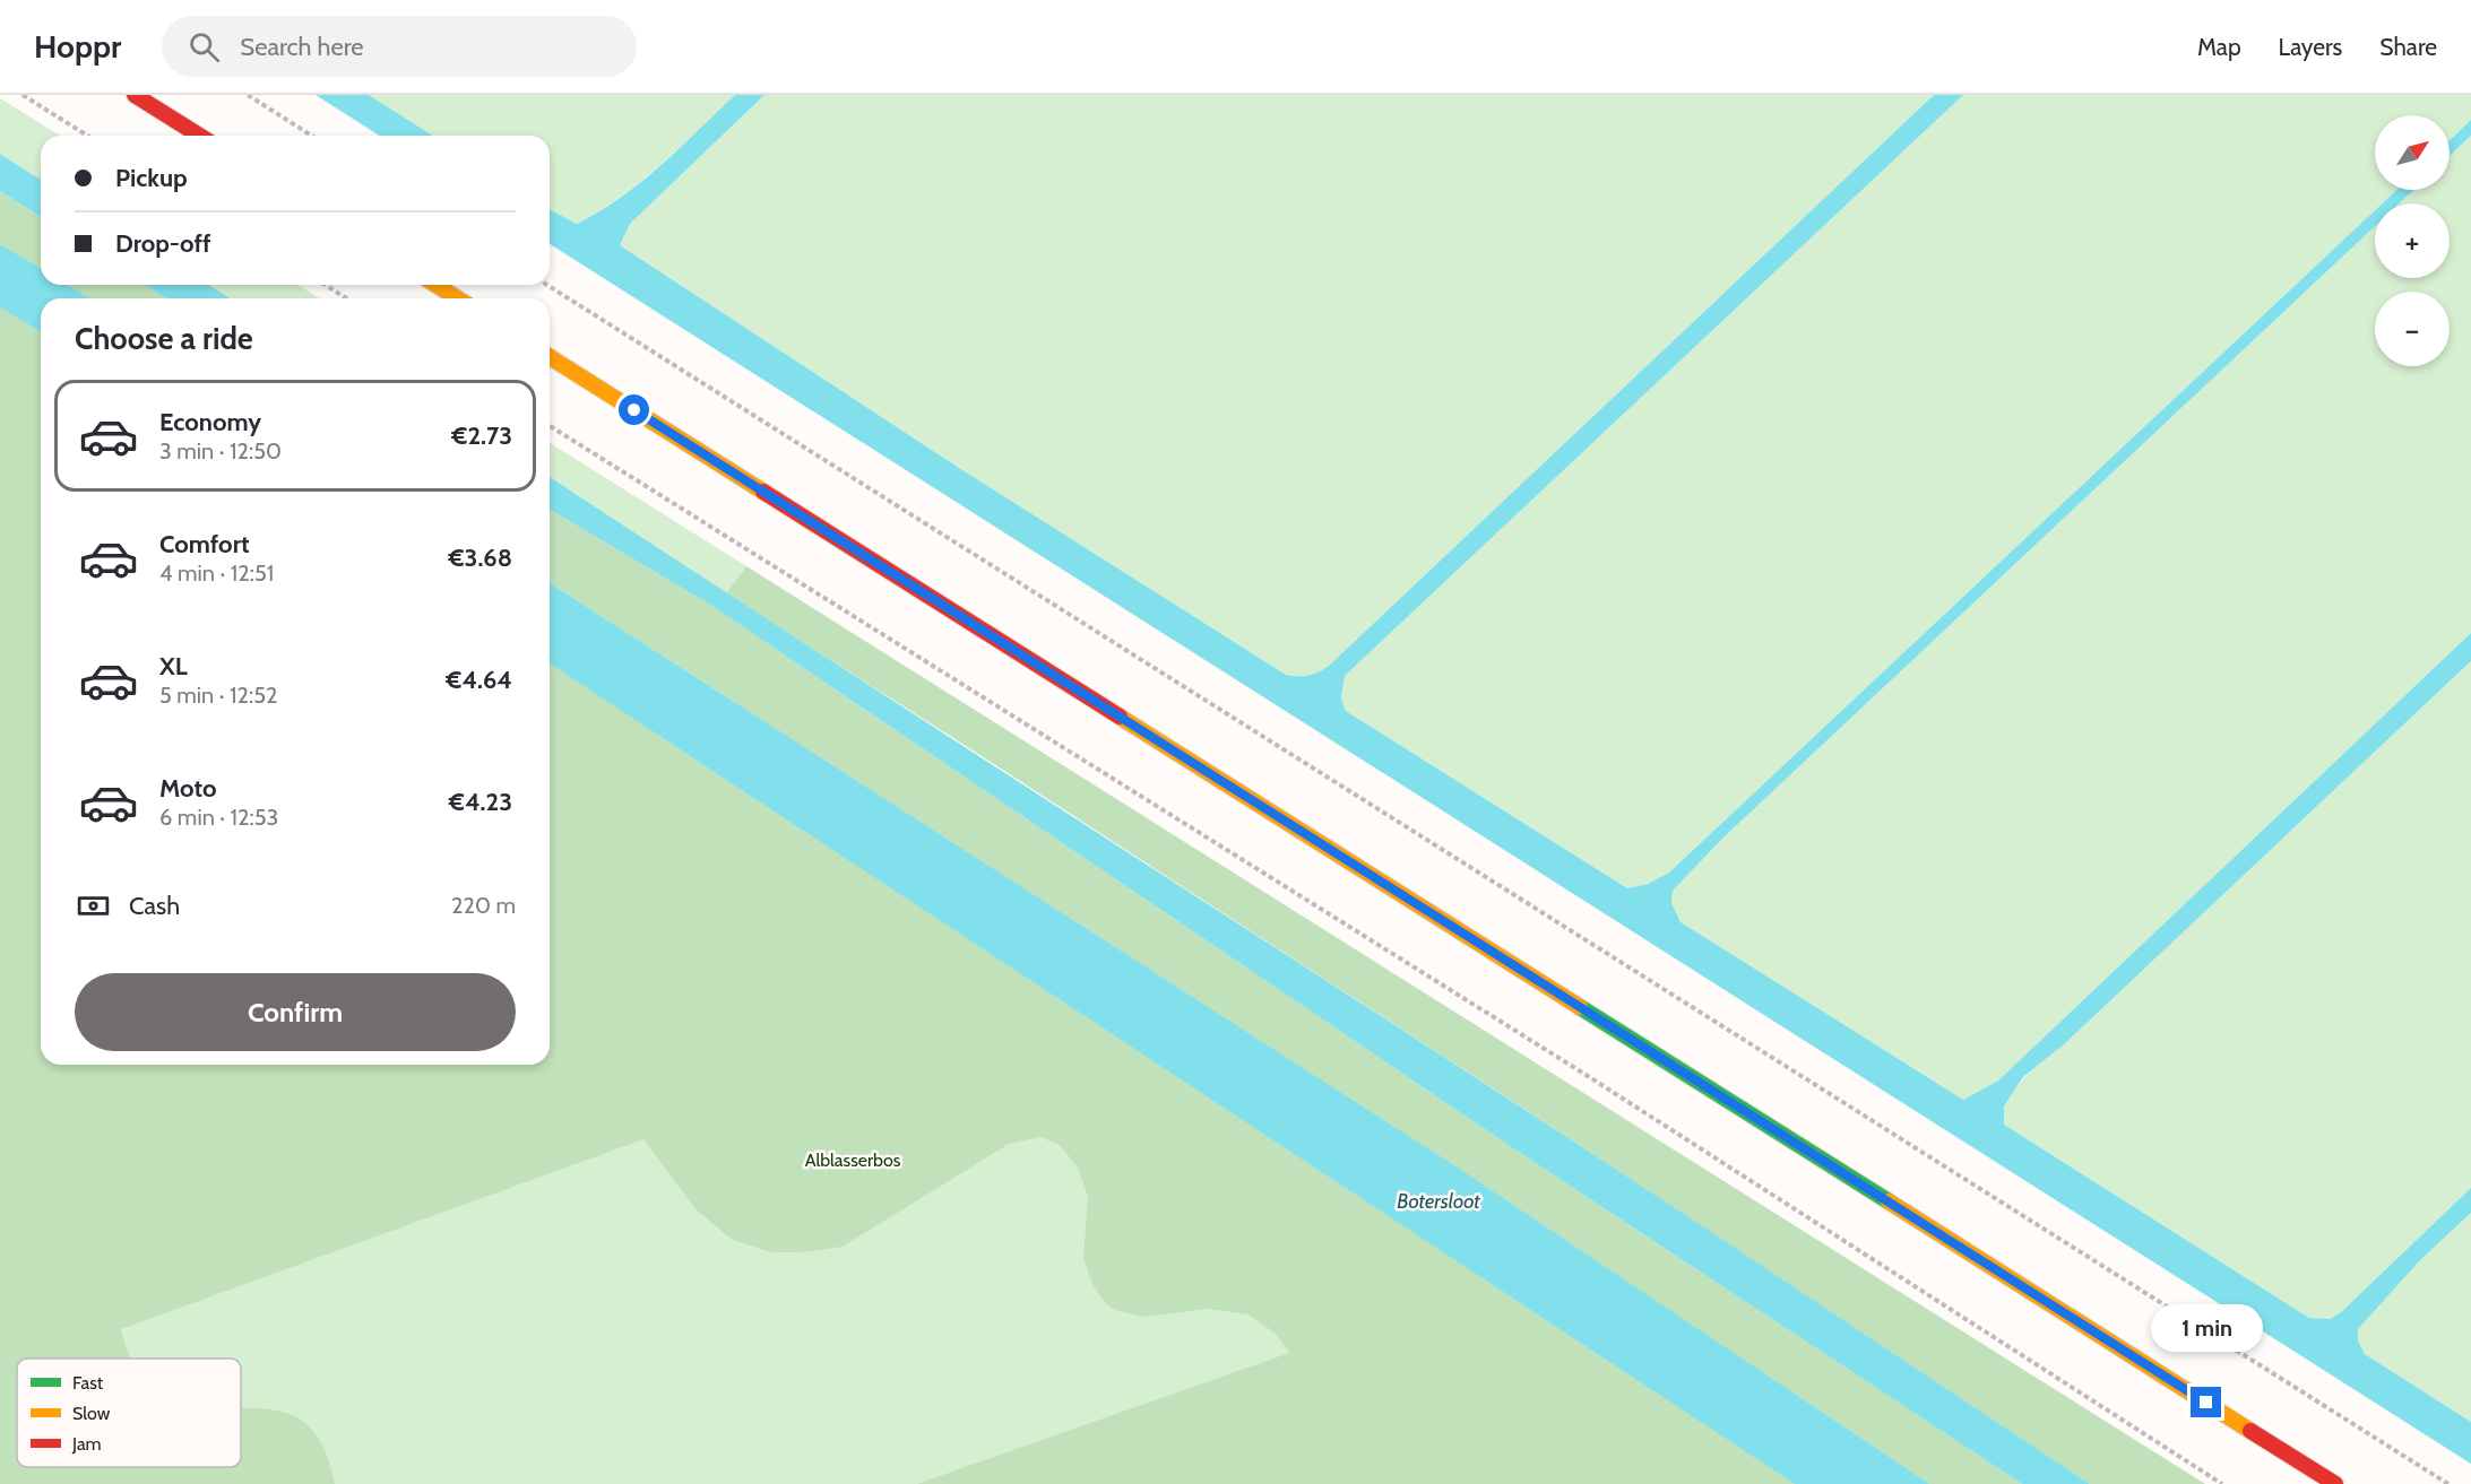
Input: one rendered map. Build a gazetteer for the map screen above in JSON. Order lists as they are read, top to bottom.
{
  "water": ["Botersloot"],
  "parks": ["Alblasserbos"],
  "legend": ["Fast", "Slow", "Jam"],
  "north": "top right",
  "page": {
    "header": "Hoppr",
    "search": "Search here",
    "nav": ["Map", "Layers", "Share"],
    "map_buttons": ["+", "−"],
    "banner": ["Pickup", "Drop-off"],
    "heading": "Choose a ride",
    "list": [
      {
        "name": "Economy",
        "note": "3 min · 12:50",
        "value": "€2.73"
      },
      {
        "name": "Comfort",
        "note": "4 min · 12:51",
        "value": "€3.68"
      },
      {
        "name": "XL",
        "note": "5 min · 12:52",
        "value": "€4.64"
      },
      {
        "name": "Moto",
        "note": "6 min · 12:53",
        "value": "€4.23"
      }
    ],
    "pay": ["Cash", "220 m"],
    "buttons": "Confirm",
    "bubble": "1 min"
  }
}
